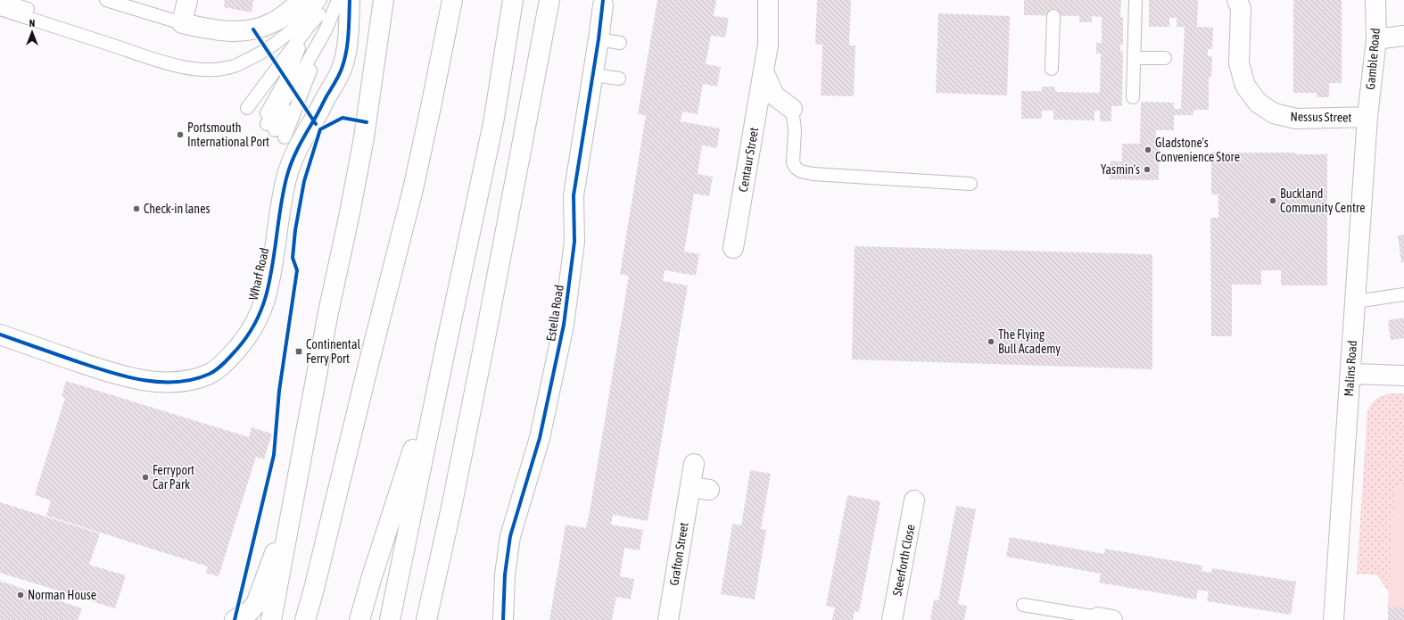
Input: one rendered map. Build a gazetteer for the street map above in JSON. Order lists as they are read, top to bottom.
{
  "streets": {
    "main road": [
      "Gamble Road",
      "Nessus Street",
      "Centaur Street",
      "Wharf Road",
      "Estella Road",
      "Malins Road",
      "Grafton Street",
      "Steerforth Close"
    ]
  },
  "crossings": [
    ["Gamble Road", "Nessus Street"],
    ["Gamble Road", "Malins Road"],
    ["Nessus Street", "Malins Road"]
  ],
  "places": {
    "other": [
      "Portsmouth International Port",
      "Gladstone's Convenience Store",
      "Yasmin's",
      "Buckland Community Centre",
      "Check-in lanes",
      "The Flying Bull Academy",
      "Ferryport Car Park",
      "Norman House"
    ],
    "transit": ["Continental Ferry Port"]
  },
  "north": "top"
}
